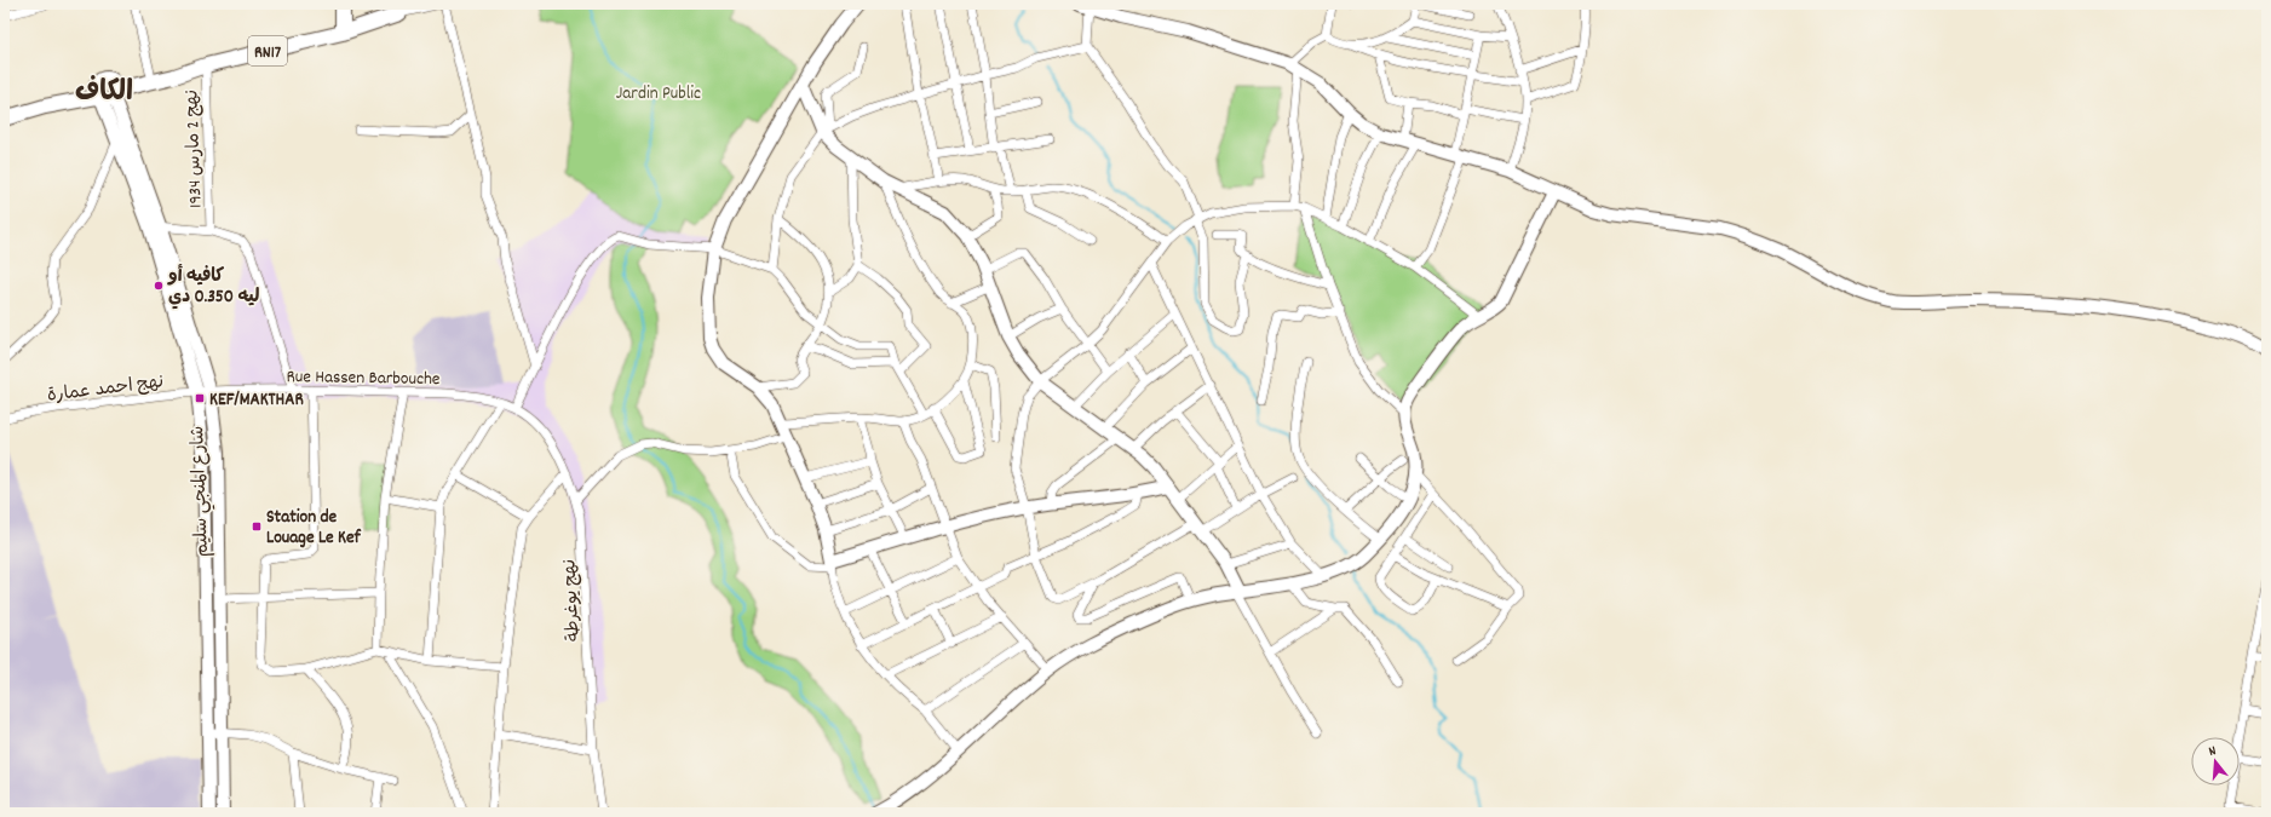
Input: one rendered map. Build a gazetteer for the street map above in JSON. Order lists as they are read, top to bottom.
{
  "streets": {
    "main road": ["RN17", "شارع المنجي سليم"],
    "street": [
      "نهج 2 مارس 1934",
      "Rue Hassen Barbouche",
      "نهج احمد عمارة",
      "نهج يوغرطة"
    ]
  },
  "crossings": [
    ["RN17", "نهج 2 مارس 1934"],
    ["RN17", "شارع المنجي سليم"],
    ["Rue Hassen Barbouche", "نهج احمد عمارة"],
    ["Rue Hassen Barbouche", "شارع المنجي سليم"],
    ["Rue Hassen Barbouche", "نهج يوغرطة"],
    ["نهج احمد عمارة", "شارع المنجي سليم"]
  ],
  "districts": ["الكاف"],
  "parks": ["Jardin Public"],
  "places": {
    "other": ["كافيه أو ليه 0.350 دي"],
    "transit": ["KEF/MAKTHAR", "Station de Louage Le Kef"]
  },
  "north": "top"
}
